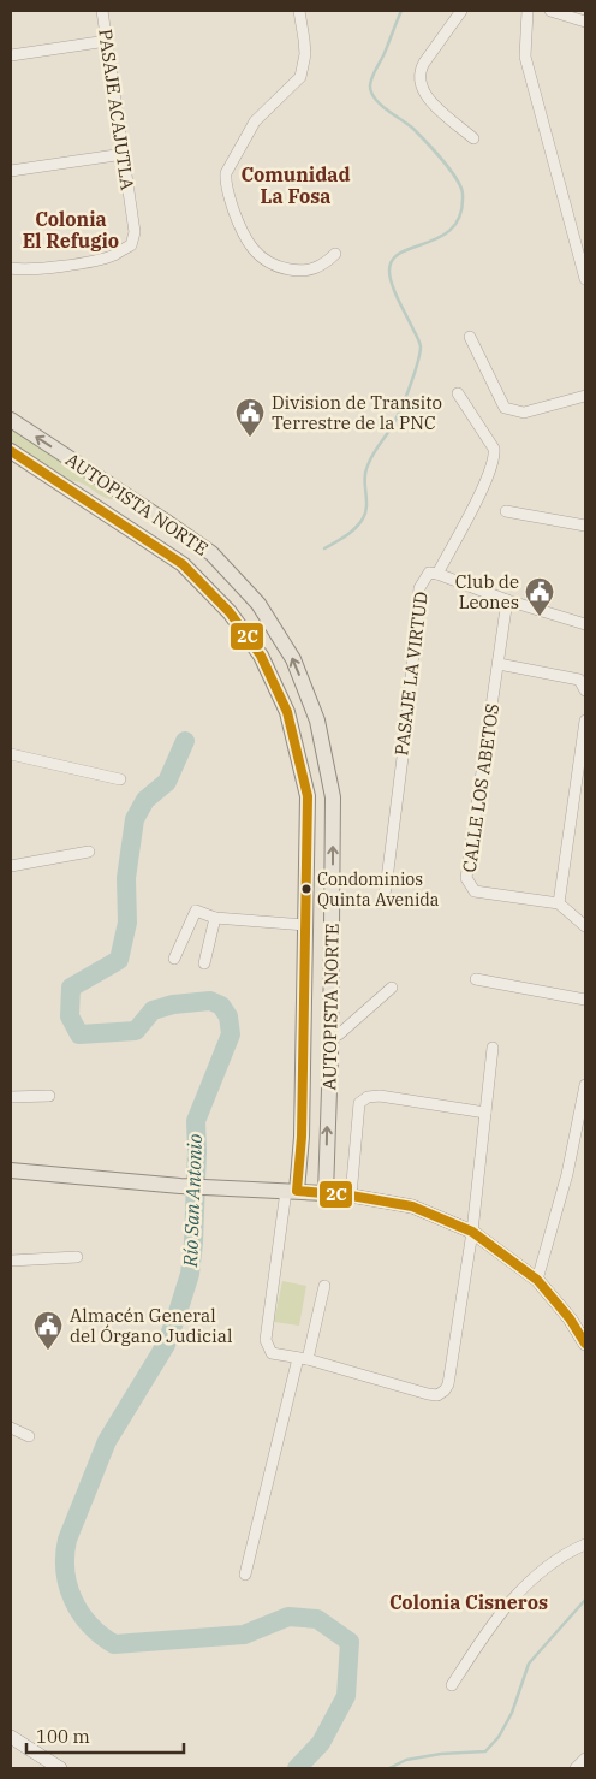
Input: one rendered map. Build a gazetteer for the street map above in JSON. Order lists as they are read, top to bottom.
{
  "streets": {
    "main road": ["AUTOPISTA NORTE"],
    "street": ["PASAJE ACAJUTLA", "PASAJE LA VIRTUD", "CALLE LOS ABETOS"]
  },
  "crossings": [
    ["PASAJE LA VIRTUD", "CALLE LOS ABETOS"]
  ],
  "districts": ["Comunidad La Fosa", "Colonia El Refugio", "Colonia Cisneros"],
  "water": ["Río San Antonio"],
  "places": {
    "public building": ["Division de Transito Terrestre de la PNC", "Club de Leones", "Almacén General del Órgano Judicial"],
    "other": ["Condominios Quinta Avenida"]
  },
  "lines": ["transit line 2C"],
  "scale_bar": "100 m"
}
